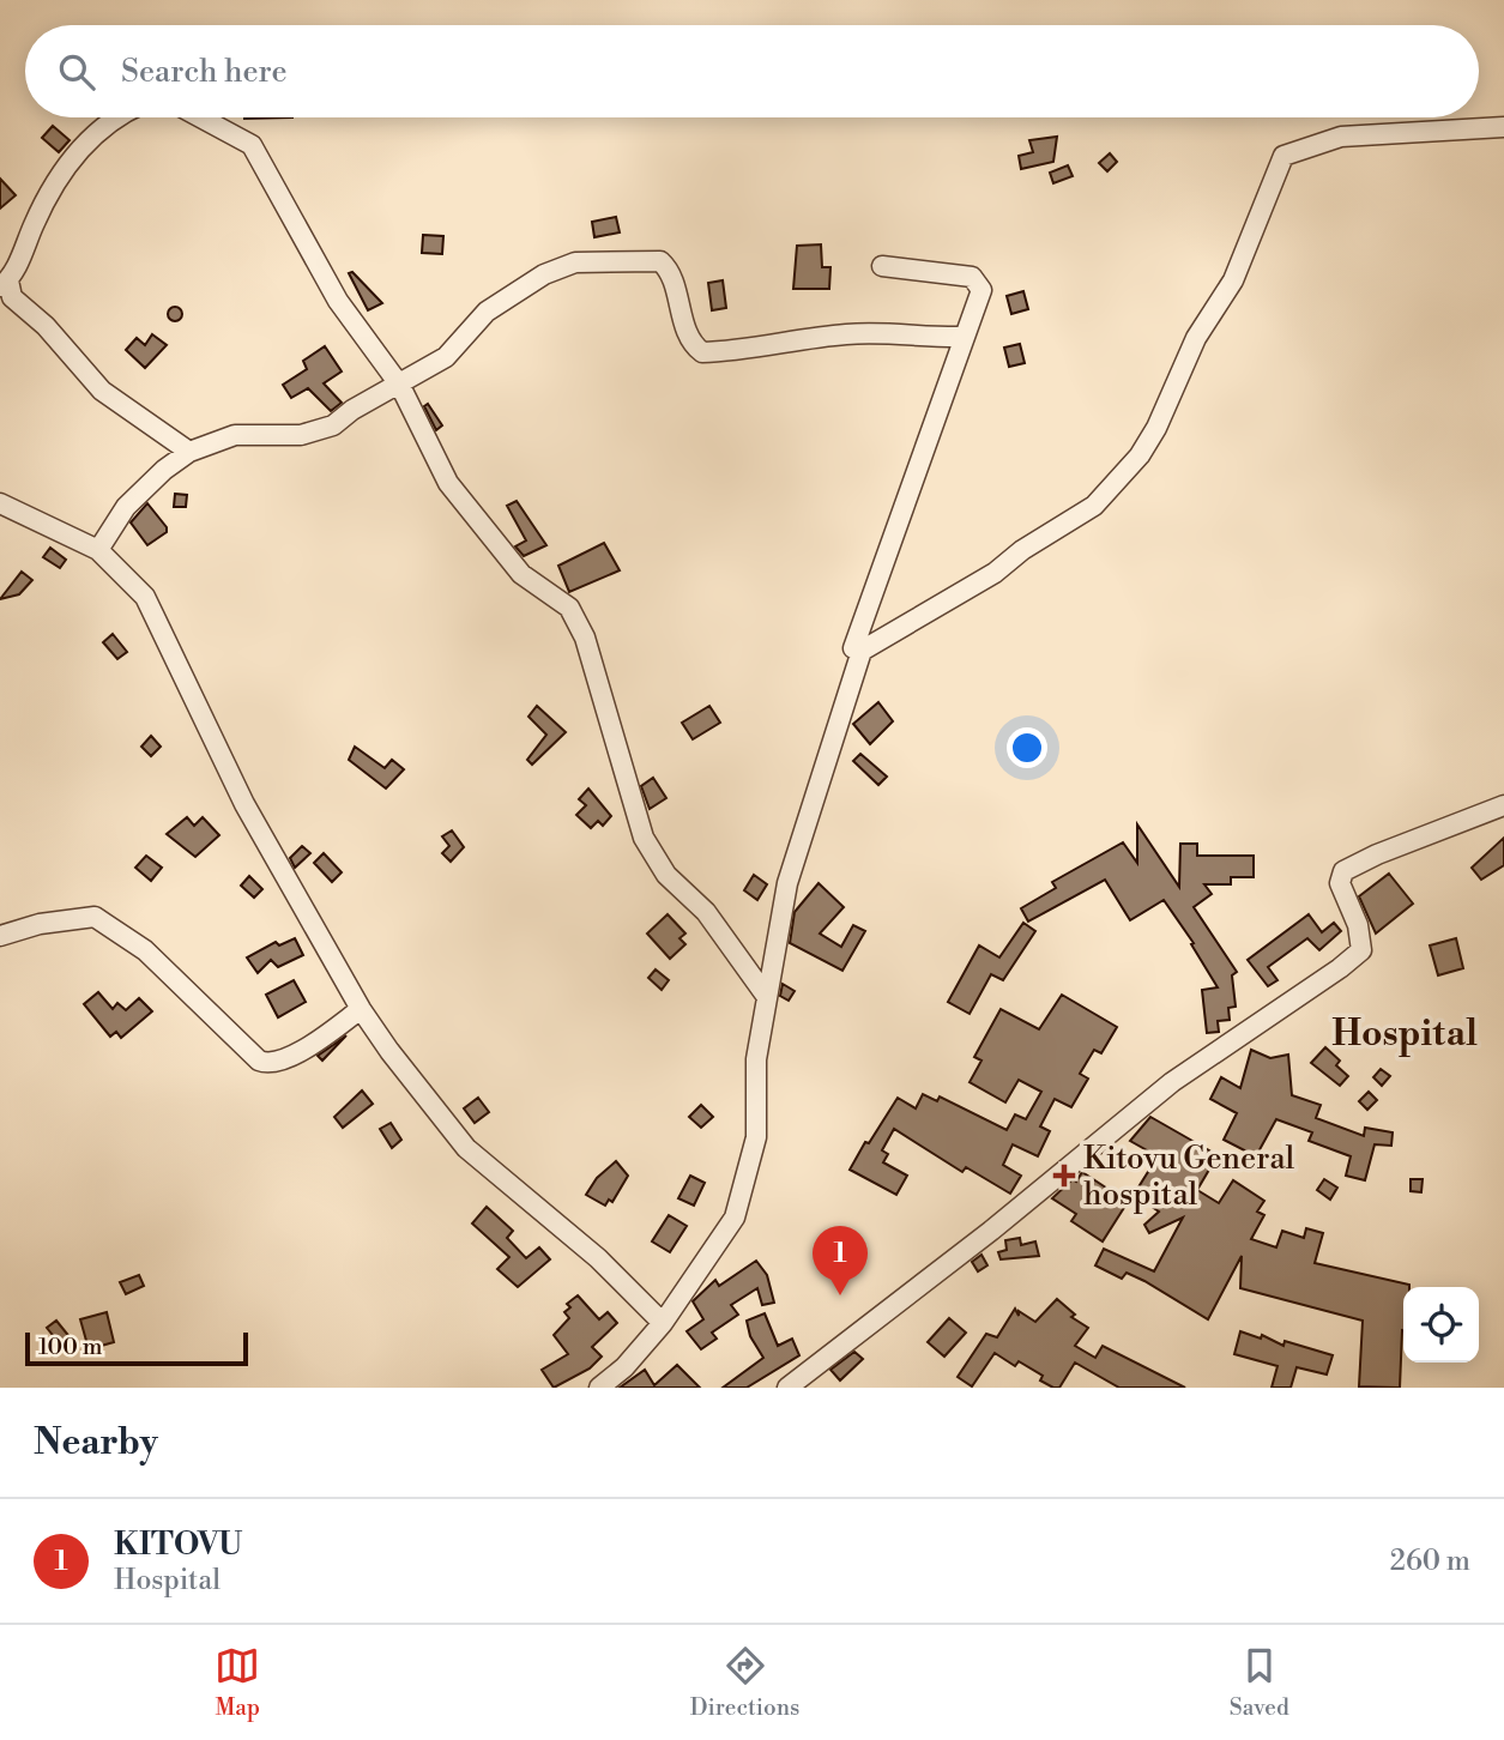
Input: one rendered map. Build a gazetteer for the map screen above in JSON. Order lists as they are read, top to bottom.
{
  "districts": ["Hospital"],
  "places": {
    "health": ["Kitovu General hospital"]
  },
  "scale_bar": "100 m",
  "page": {
    "search": "Search here",
    "pins": "1",
    "scale": "100 m",
    "heading": "Nearby",
    "list": [
      {
        "mark": "1",
        "name": "KITOVU",
        "note": "Hospital",
        "value": "260 m"
      }
    ],
    "nav": ["Map", "Directions", "Saved"]
  }
}
